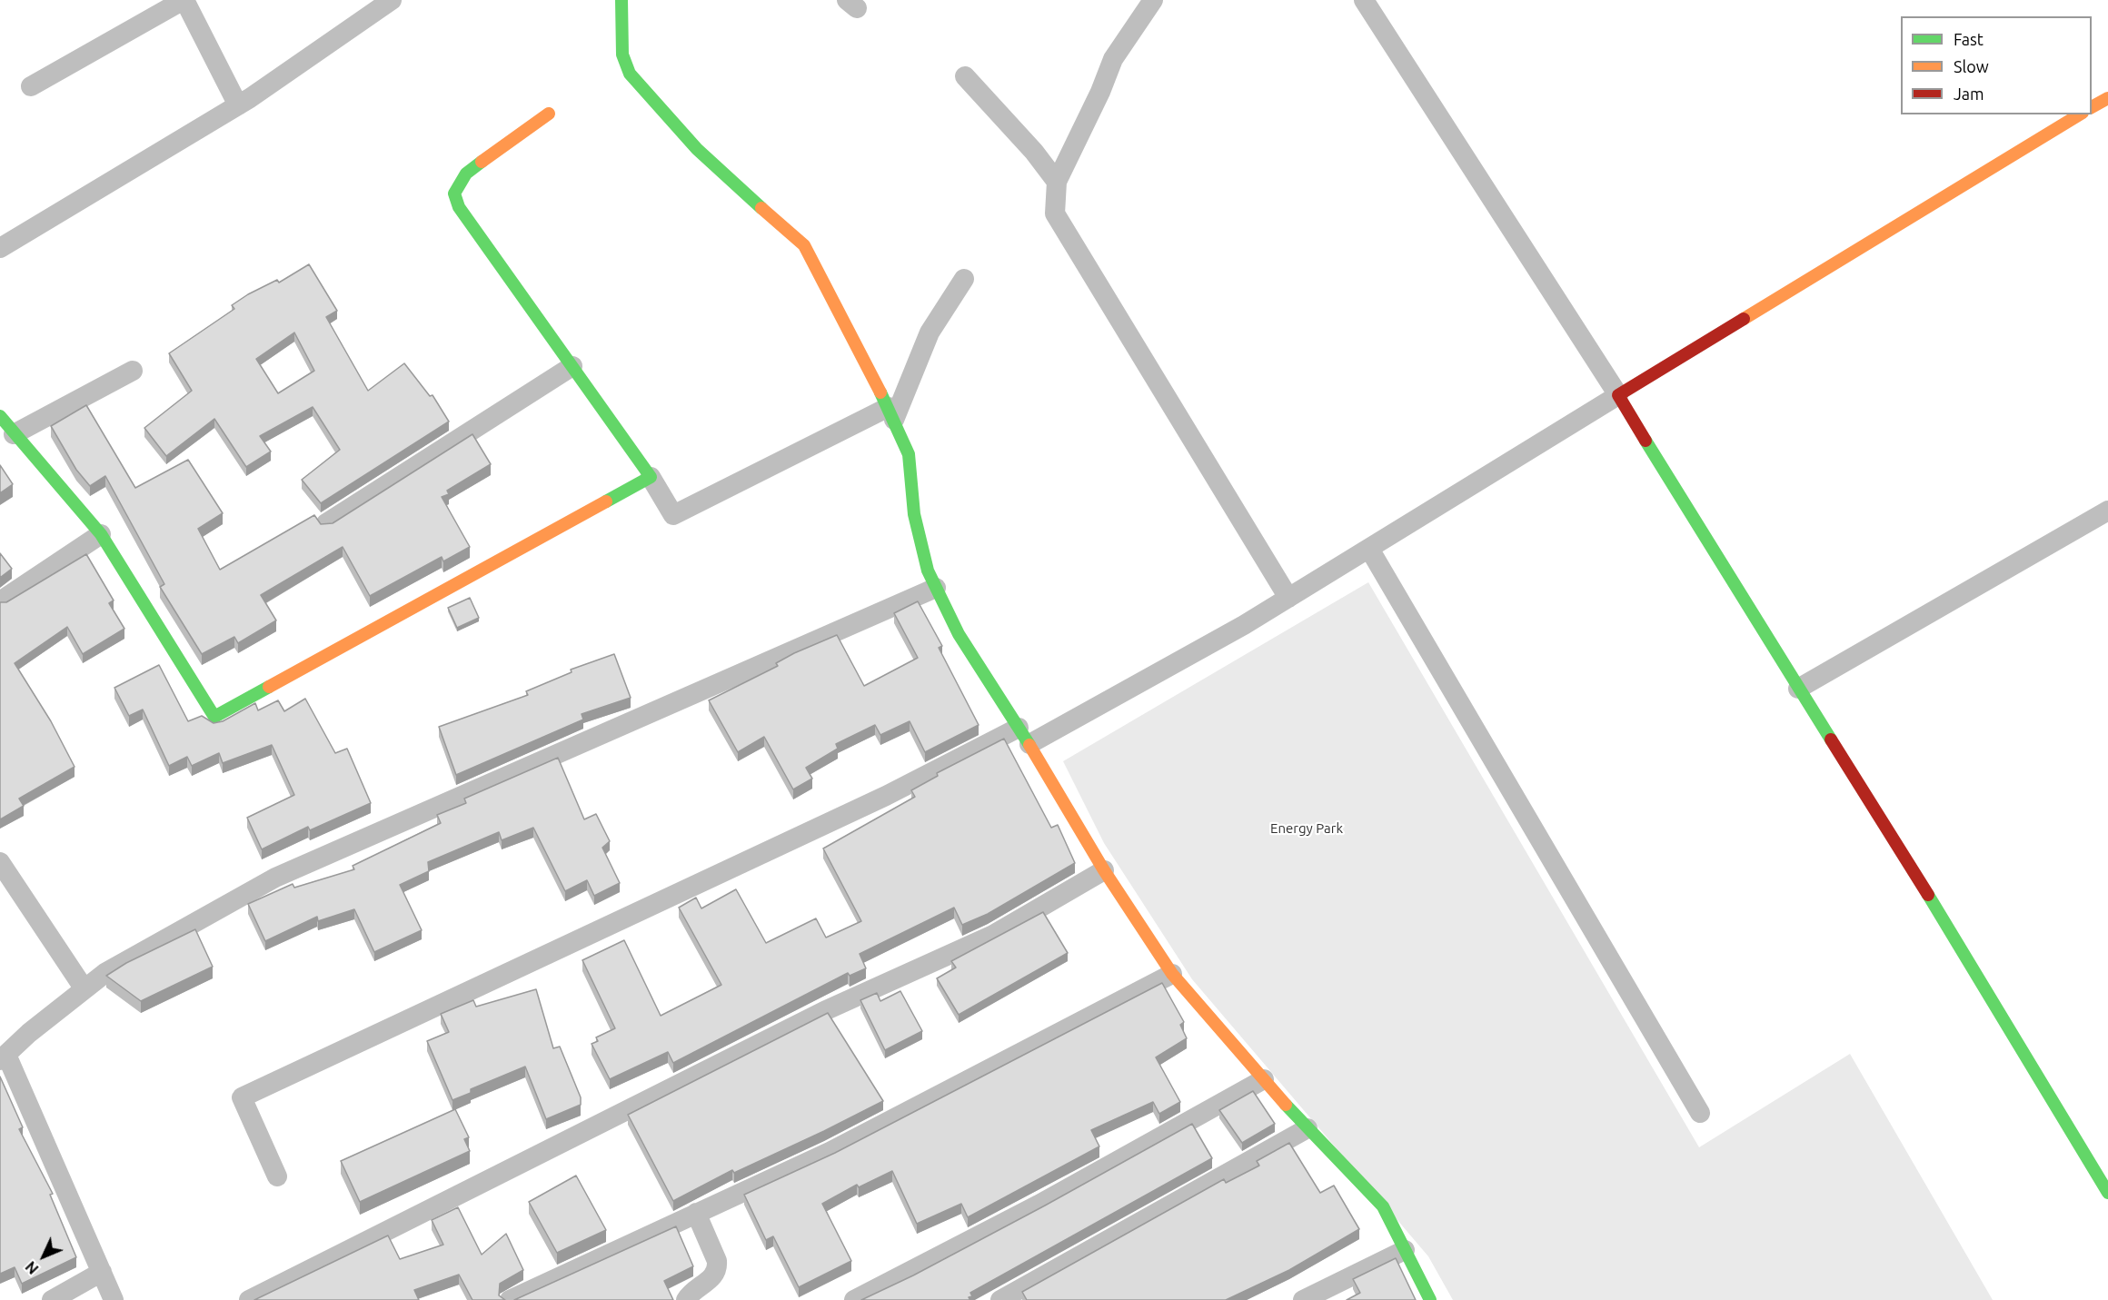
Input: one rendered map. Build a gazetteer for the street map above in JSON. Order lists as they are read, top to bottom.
{
  "parks": ["Energy Park"],
  "legend": ["Fast", "Slow", "Jam"],
  "north": "bottom left"
}
